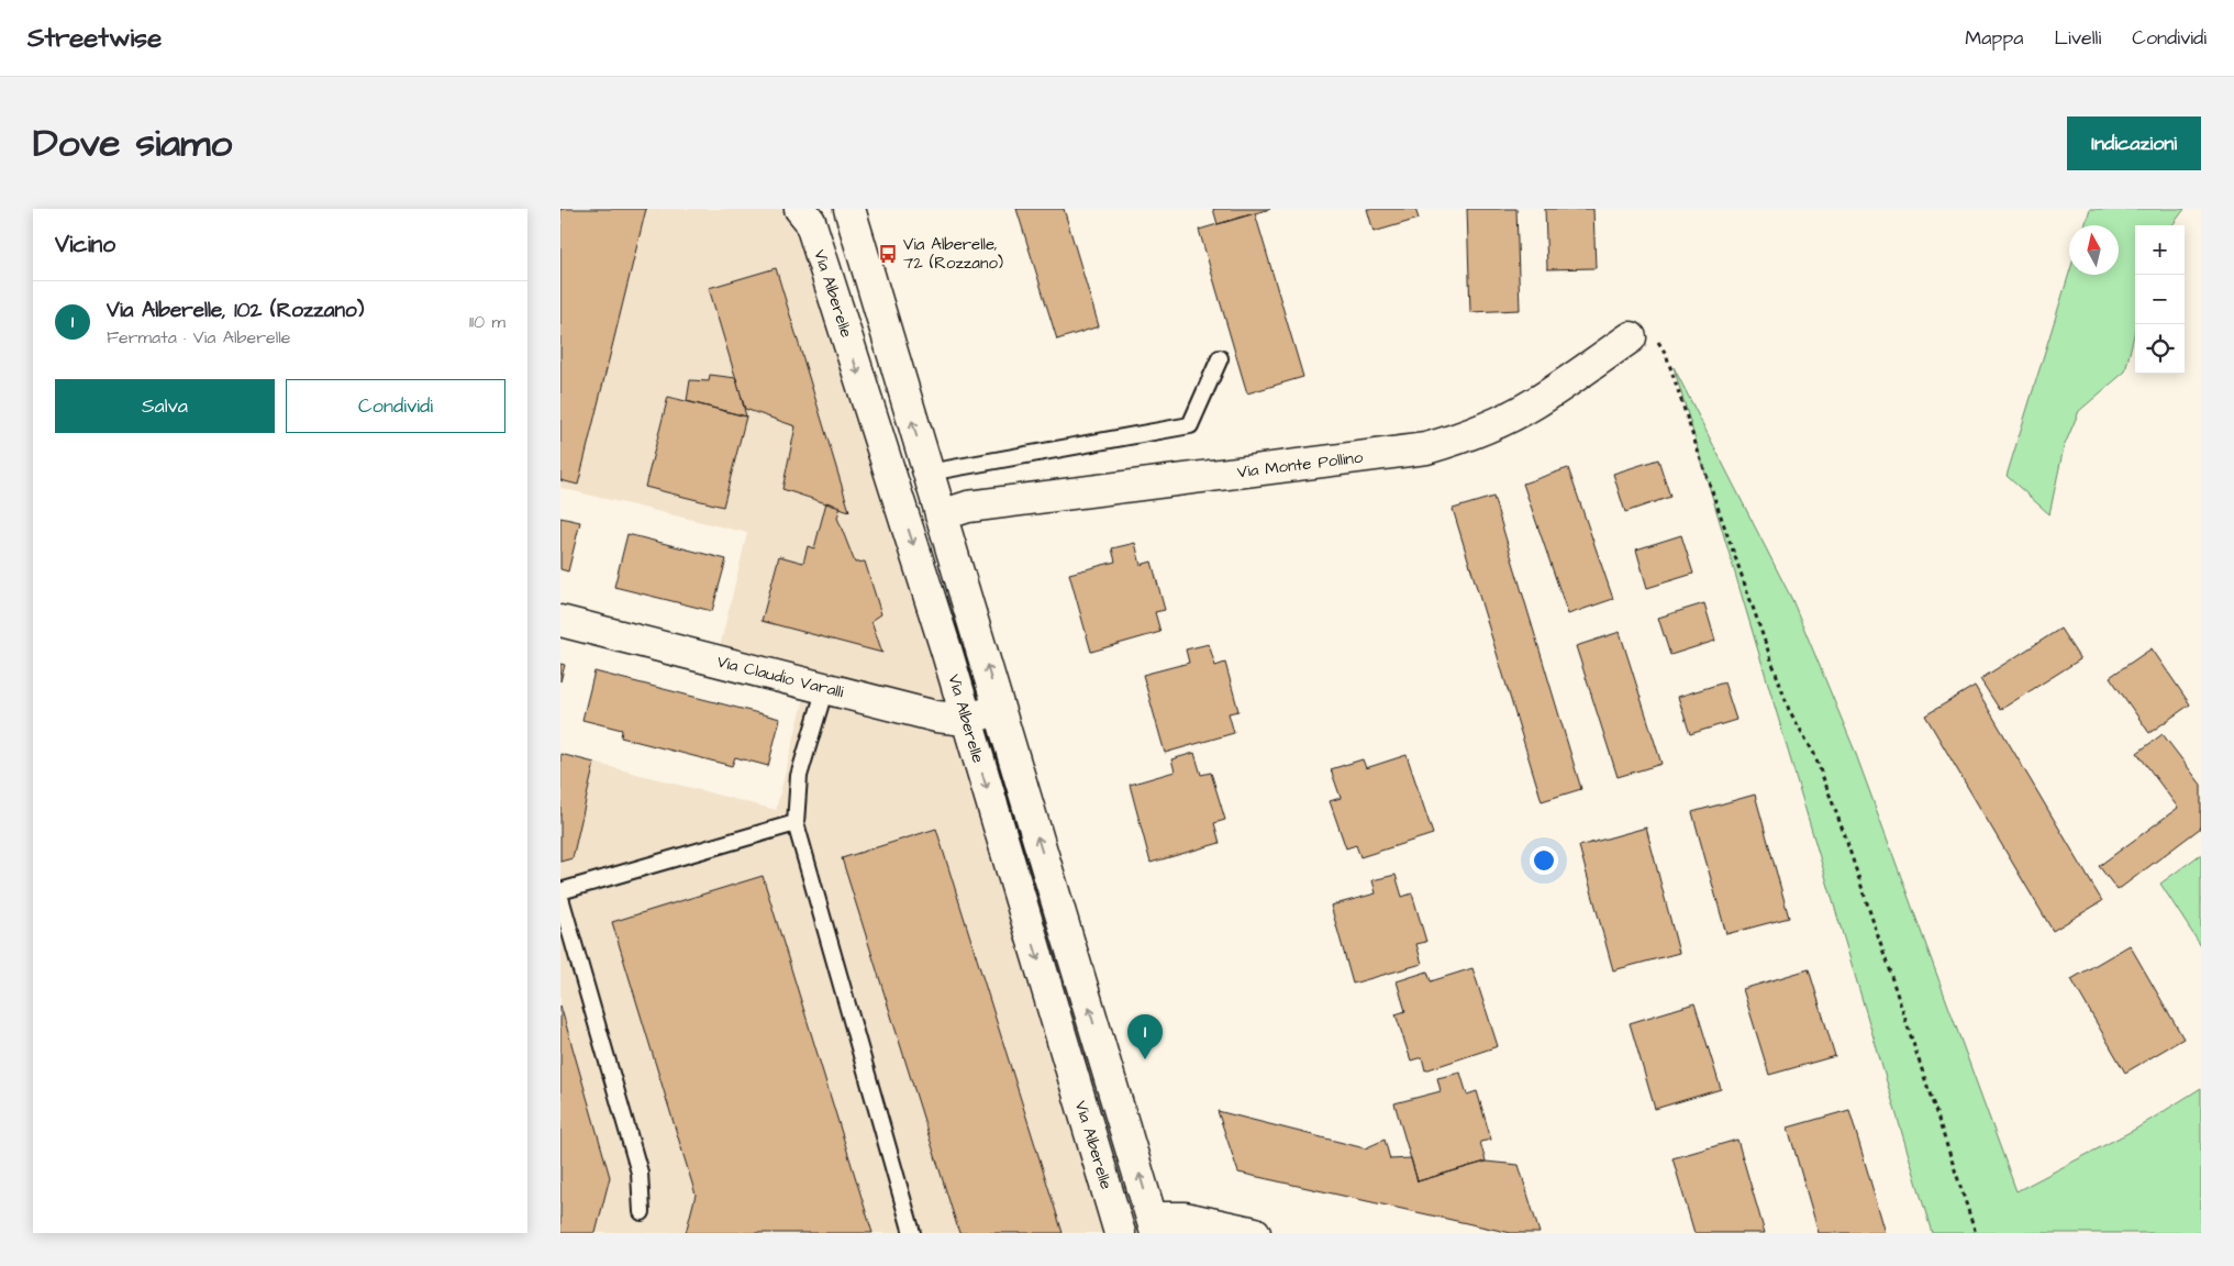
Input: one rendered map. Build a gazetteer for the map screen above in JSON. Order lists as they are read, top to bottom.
{
  "streets": {
    "street": ["Via Alberelle", "Via Monte Pollino", "Via Claudio Varalli"]
  },
  "crossings": [
    ["Via Alberelle", "Via Monte Pollino"],
    ["Via Alberelle", "Via Claudio Varalli"]
  ],
  "places": {
    "bus stop": ["Via Alberelle, 72 (Rozzano)"]
  },
  "north": "top",
  "page": {
    "header": "Streetwise",
    "nav": ["Mappa", "Livelli", "Condividi"],
    "title": "Dove siamo",
    "buttons": [
      "Indicazioni",
      ["Salva", "Condividi"]
    ],
    "heading": "Vicino",
    "map_buttons": ["+", "−"],
    "list": [
      {
        "mark": "1",
        "name": "Via Alberelle, 102 (Rozzano)",
        "note": "Fermata · Via Alberelle",
        "value": "110 m"
      }
    ],
    "pins": "1"
  }
}
